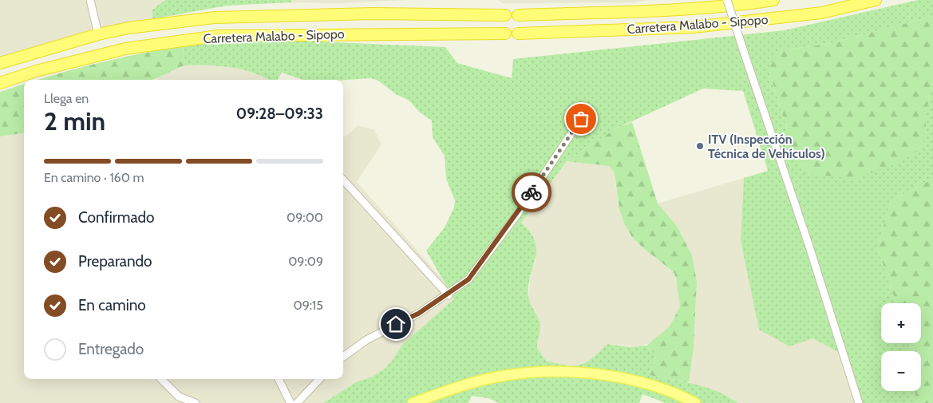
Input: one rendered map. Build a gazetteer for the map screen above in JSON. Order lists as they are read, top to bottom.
{
  "streets": {
    "highway": ["Carretera Malabo - Sipopo"]
  },
  "places": ["ITV (Inspección Técnica de Vehículos)"],
  "page": {
    "heading": ["2 min", "Llega en", "09:28–09:33"],
    "bar": "En camino · 160 m",
    "list": [
      ["Confirmado", "09:00"],
      ["Preparando", "09:09"],
      ["En camino", "09:15"],
      "Entregado"
    ],
    "map_buttons": ["+", "−"]
  }
}
